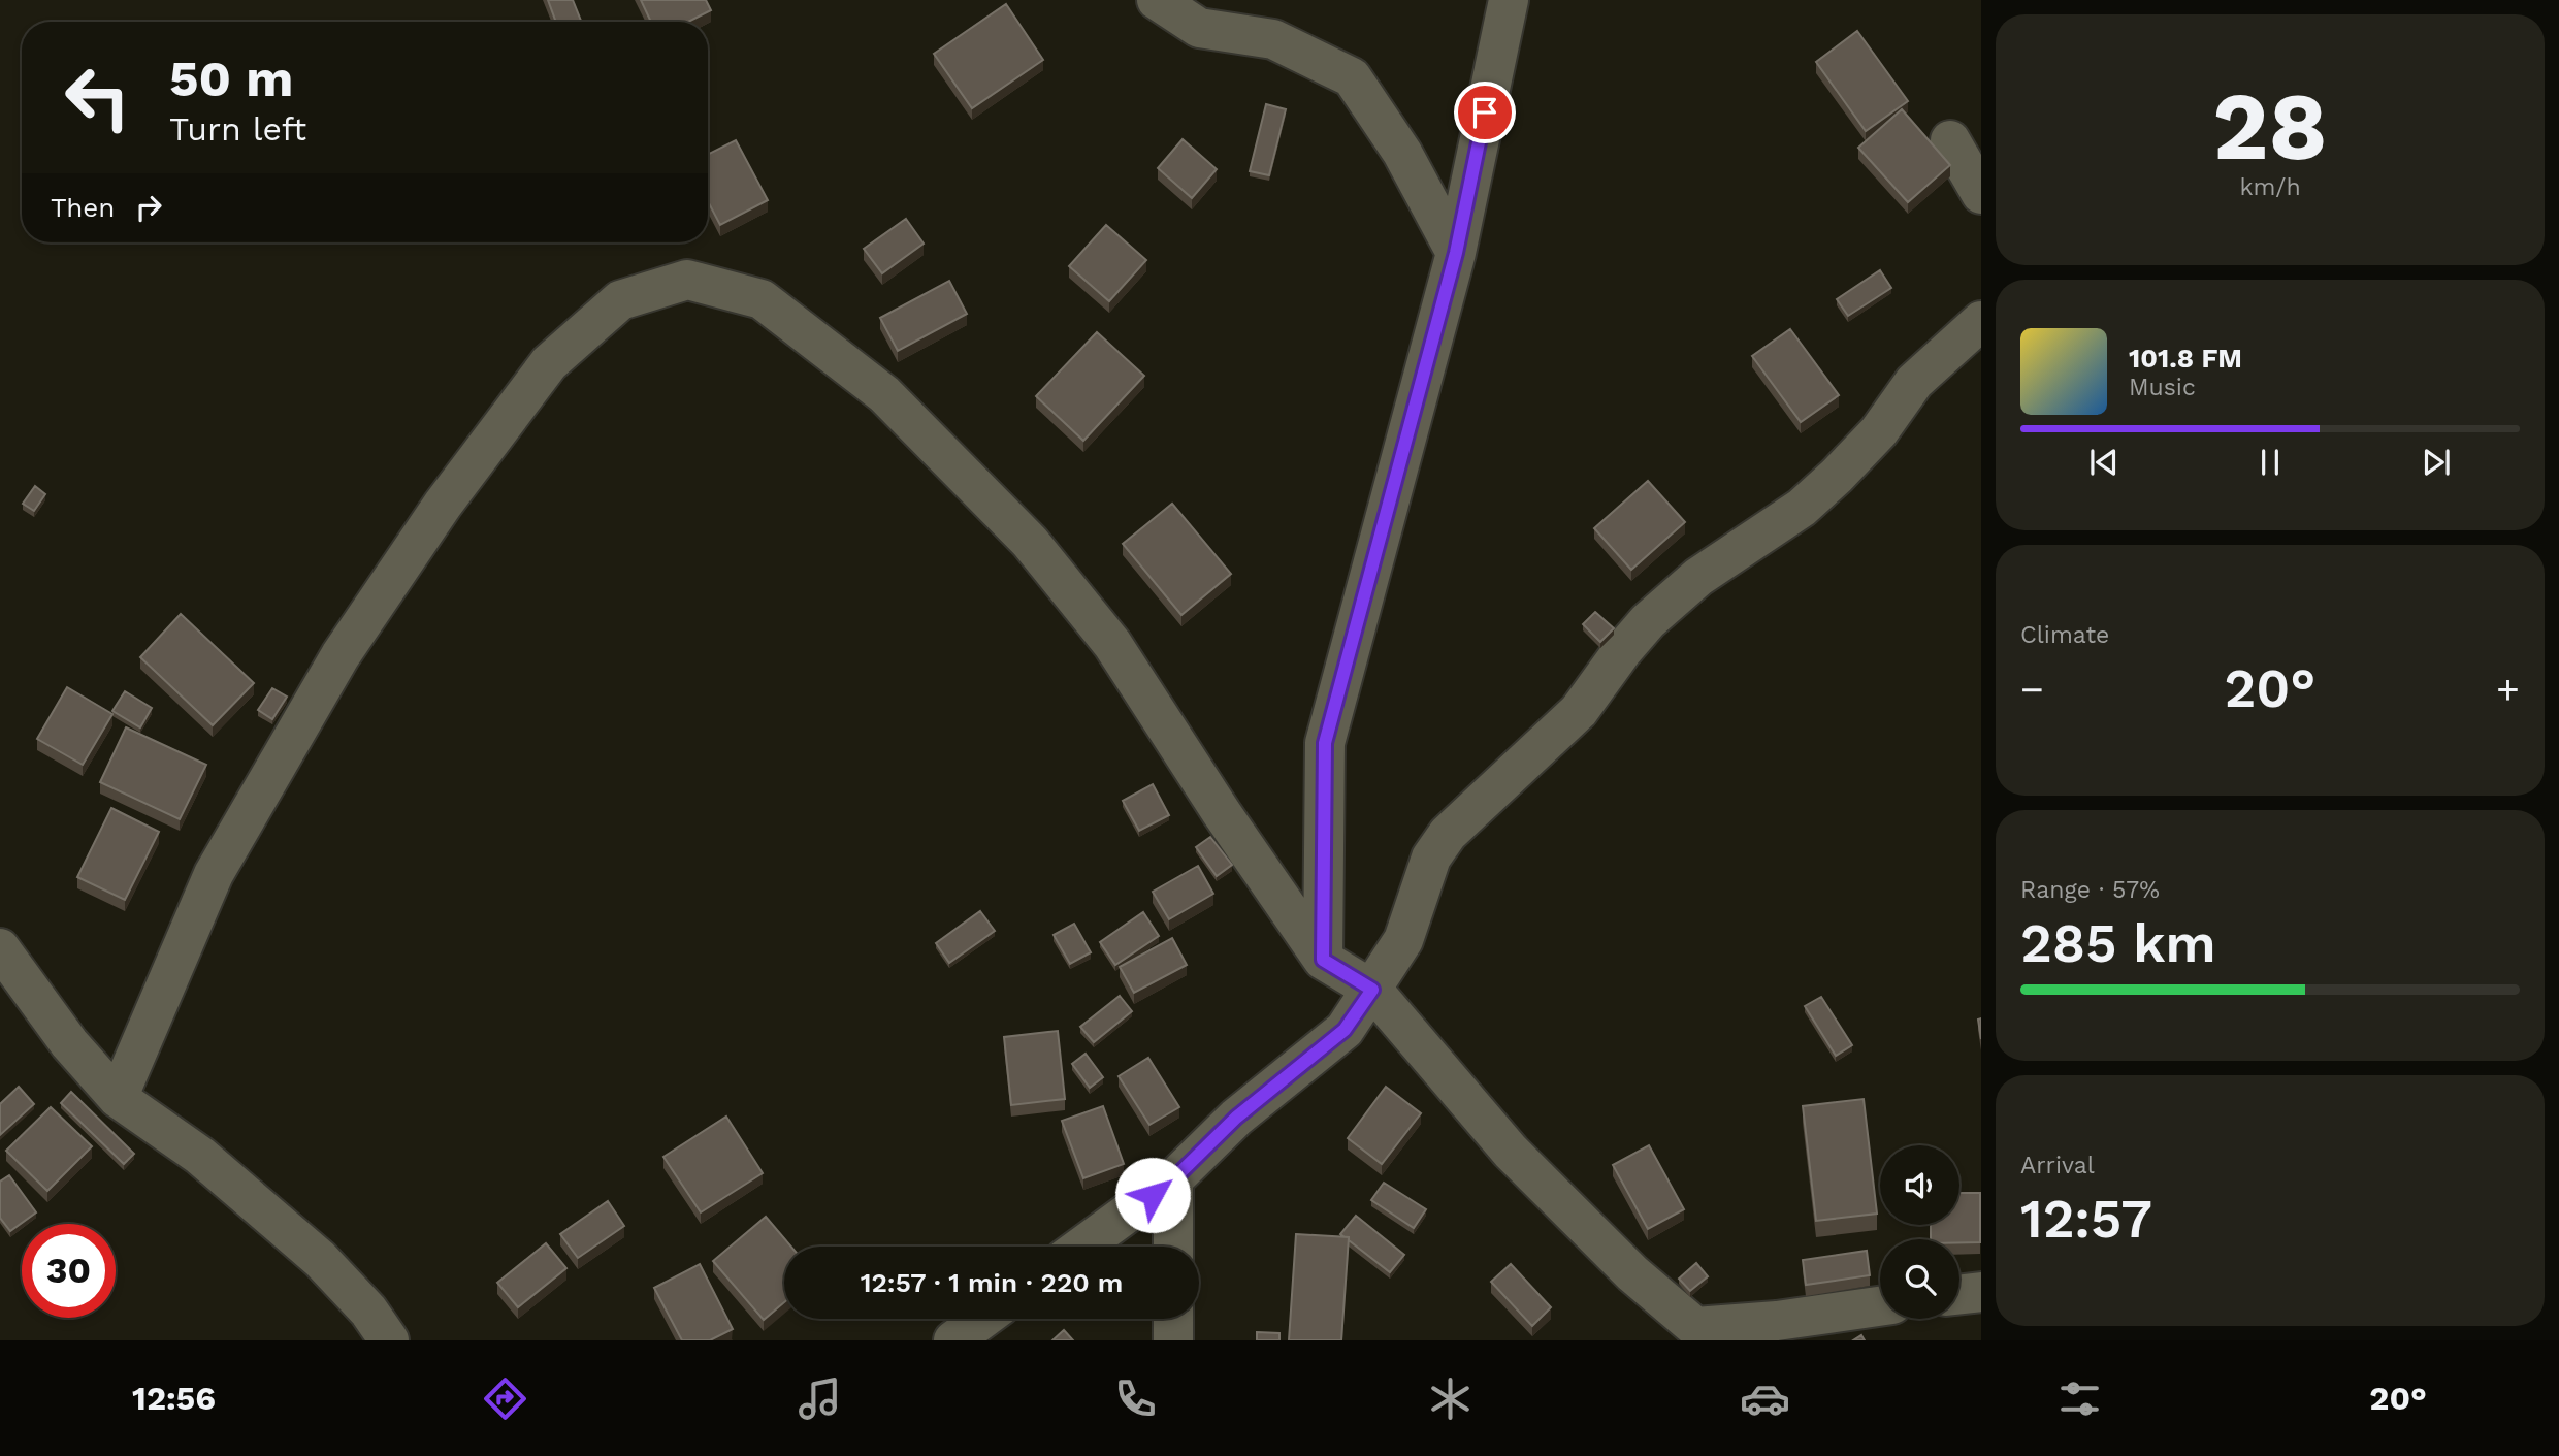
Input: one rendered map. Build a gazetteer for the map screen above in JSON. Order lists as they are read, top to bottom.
{
  "page": {
    "tile": [
      ["28", "km/h"],
      "Climate",
      ["Range · 57%", "285 km"],
      ["Arrival", "12:57"]
    ],
    "turn": ["50 m", "Turn left"],
    "then": "Then",
    "song": ["101.8 FM", "Music"],
    "heat": ["−", "20°", "+"],
    "limit": "30",
    "trip": "12:57 · 1 min · 220 m",
    "tabs": ["12:56", "20°"]
  }
}
